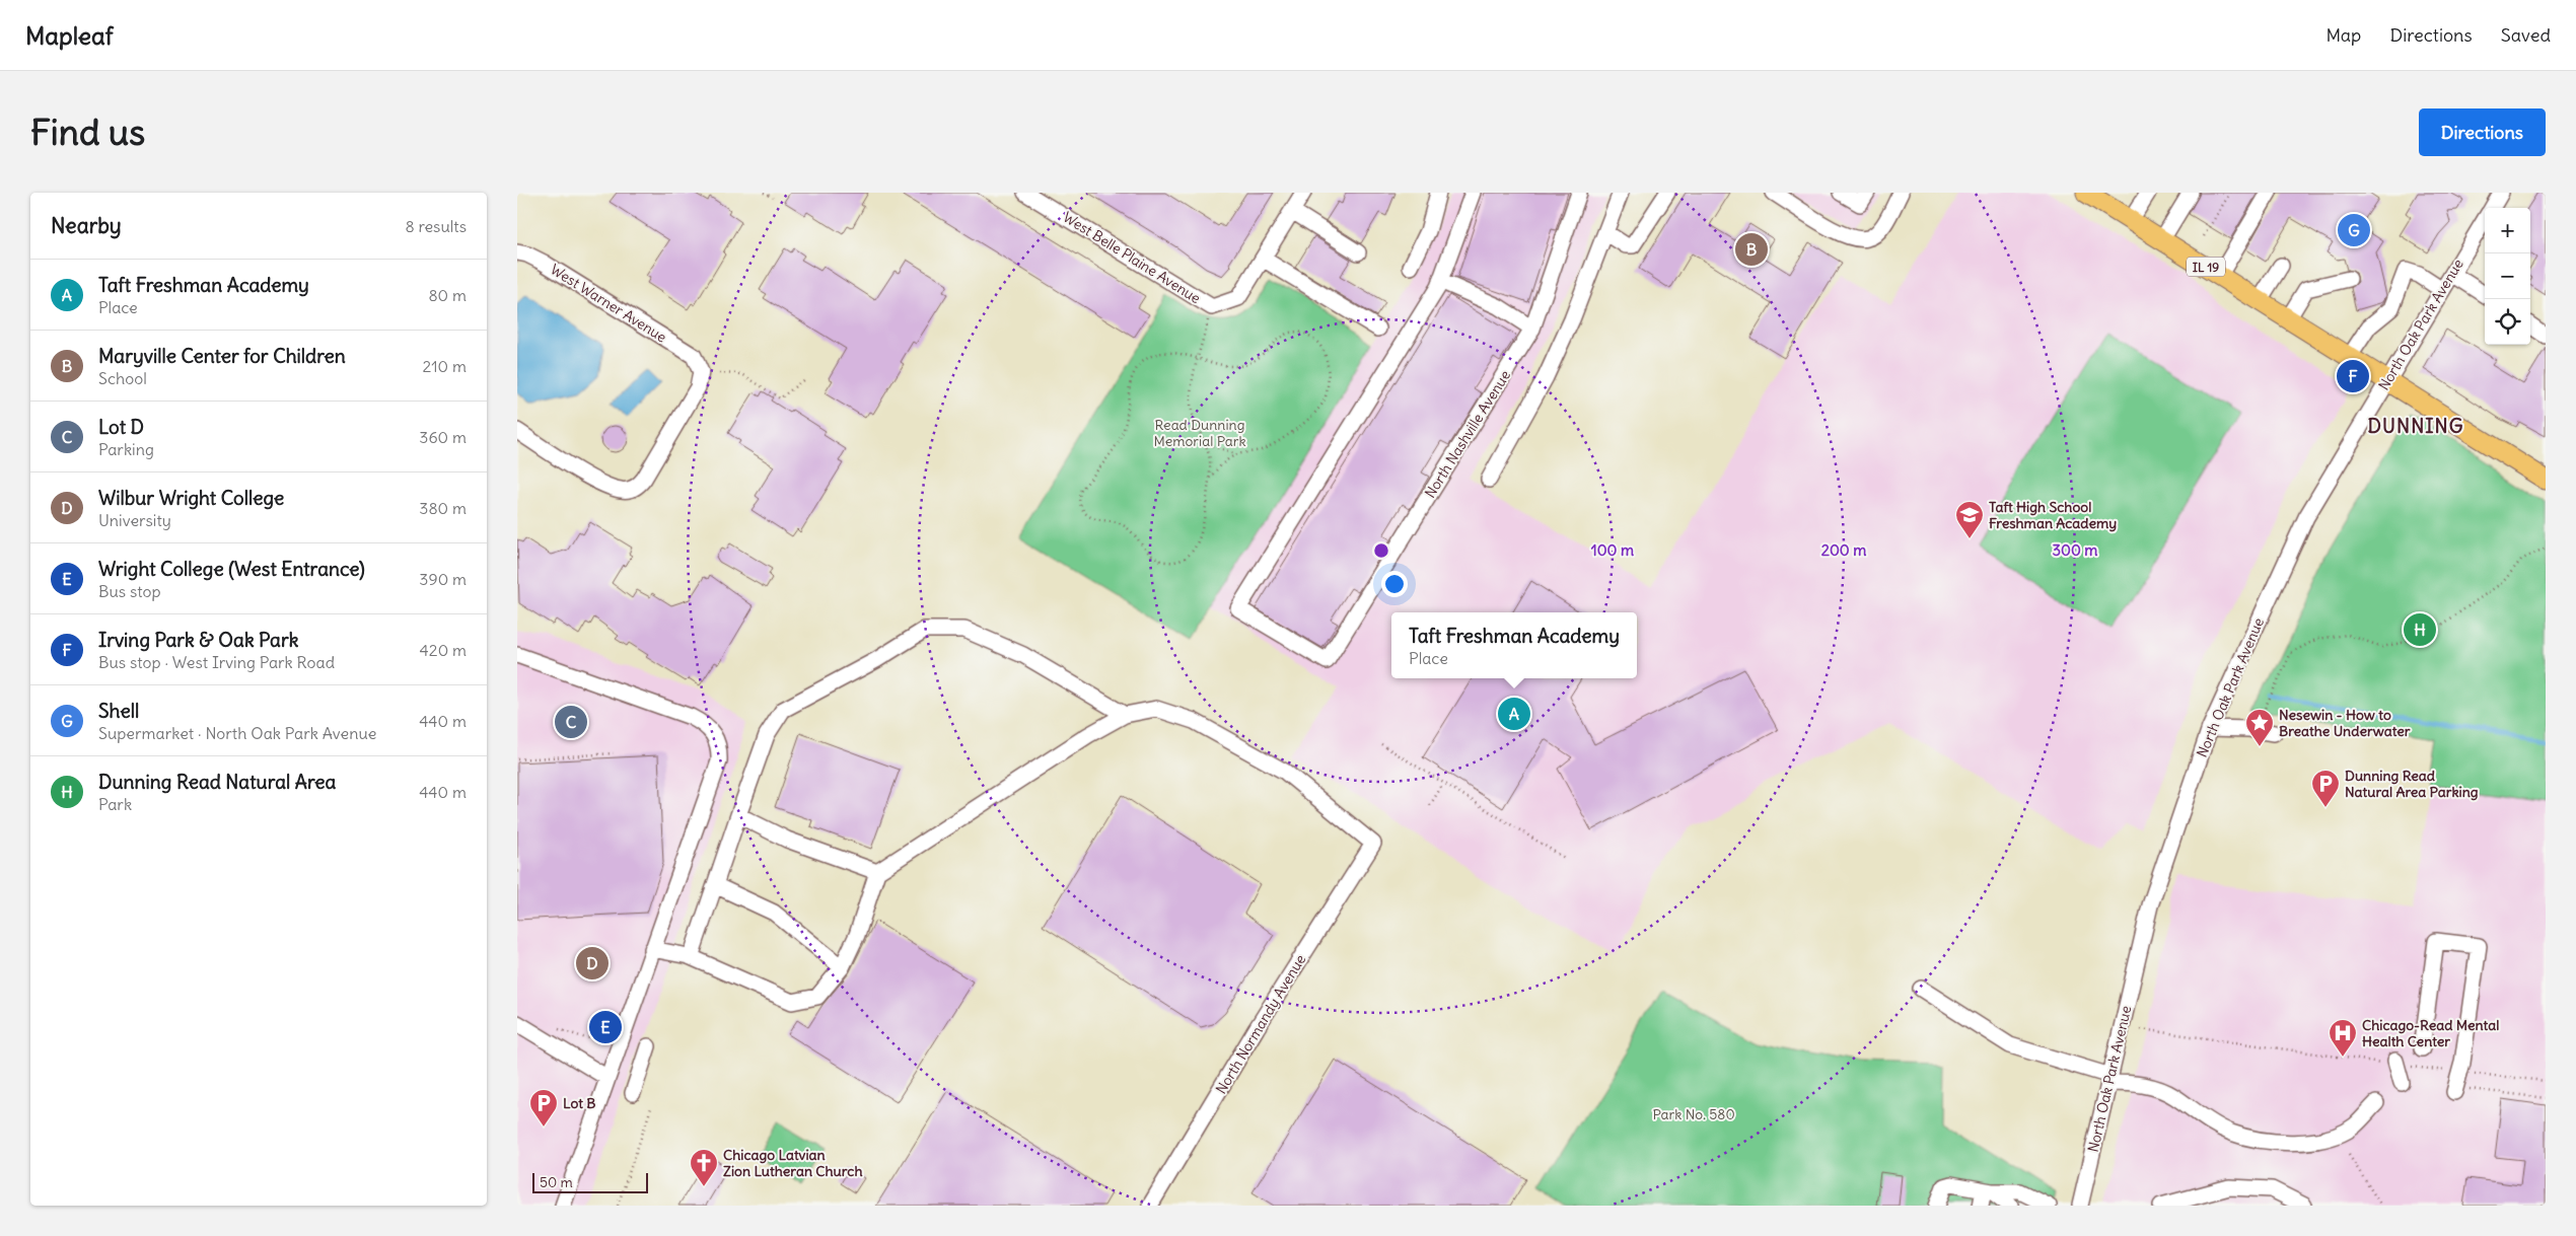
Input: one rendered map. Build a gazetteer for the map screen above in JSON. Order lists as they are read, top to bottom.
{
  "streets": {
    "main road": ["IL 19"],
    "street": [
      "West Belle Plaine Avenue",
      "West Warner Avenue",
      "North Oak Park Avenue",
      "North Nashville Avenue",
      "North Normandy Avenue"
    ]
  },
  "crossings": [
    ["IL 19", "North Oak Park Avenue"]
  ],
  "districts": ["DUNNING"],
  "parks": ["Read Dunning Memorial Park", "Park No. 580"],
  "places": {
    "school or university": ["Taft High School Freshman Academy"],
    "place": ["Nesewin - How to Breathe Underwater"],
    "parking": ["Dunning Read Natural Area Parking", "Lot B"],
    "hospital": ["Chicago-Read Mental Health Center"],
    "church": ["Chicago Latvian Zion Lutheran Church"]
  },
  "scale_bar": "50 m",
  "page": {
    "header": "Mapleaf",
    "nav": ["Map", "Directions", "Saved"],
    "buttons": "Directions",
    "title": "Find us",
    "heading": ["Nearby", "8 results"],
    "map_buttons": ["+", "−"],
    "pins": [
      "G",
      "B",
      "F",
      "H",
      "A",
      "C",
      "D",
      "E"
    ],
    "list": [
      {
        "mark": "A",
        "name": "Taft Freshman Academy",
        "note": "Place",
        "value": "80 m"
      },
      {
        "mark": "B",
        "name": "Maryville Center for Children",
        "note": "School",
        "value": "210 m"
      },
      {
        "mark": "C",
        "name": "Lot D",
        "note": "Parking",
        "value": "360 m"
      },
      {
        "mark": "D",
        "name": "Wilbur Wright College",
        "note": "University",
        "value": "380 m"
      },
      {
        "mark": "E",
        "name": "Wright College (West Entrance)",
        "note": "Bus stop",
        "value": "390 m"
      },
      {
        "mark": "F",
        "name": "Irving Park & Oak Park",
        "note": "Bus stop · West Irving Park Road",
        "value": "420 m"
      },
      {
        "mark": "G",
        "name": "Shell",
        "note": "Supermarket · North Oak Park Avenue",
        "value": "440 m"
      },
      {
        "mark": "H",
        "name": "Dunning Read Natural Area",
        "note": "Park",
        "value": "440 m"
      }
    ],
    "popup": ["Taft Freshman Academy", "Place"],
    "scale": "50 m"
  },
  "rings": ["100 m", "200 m", "300 m"]
}
